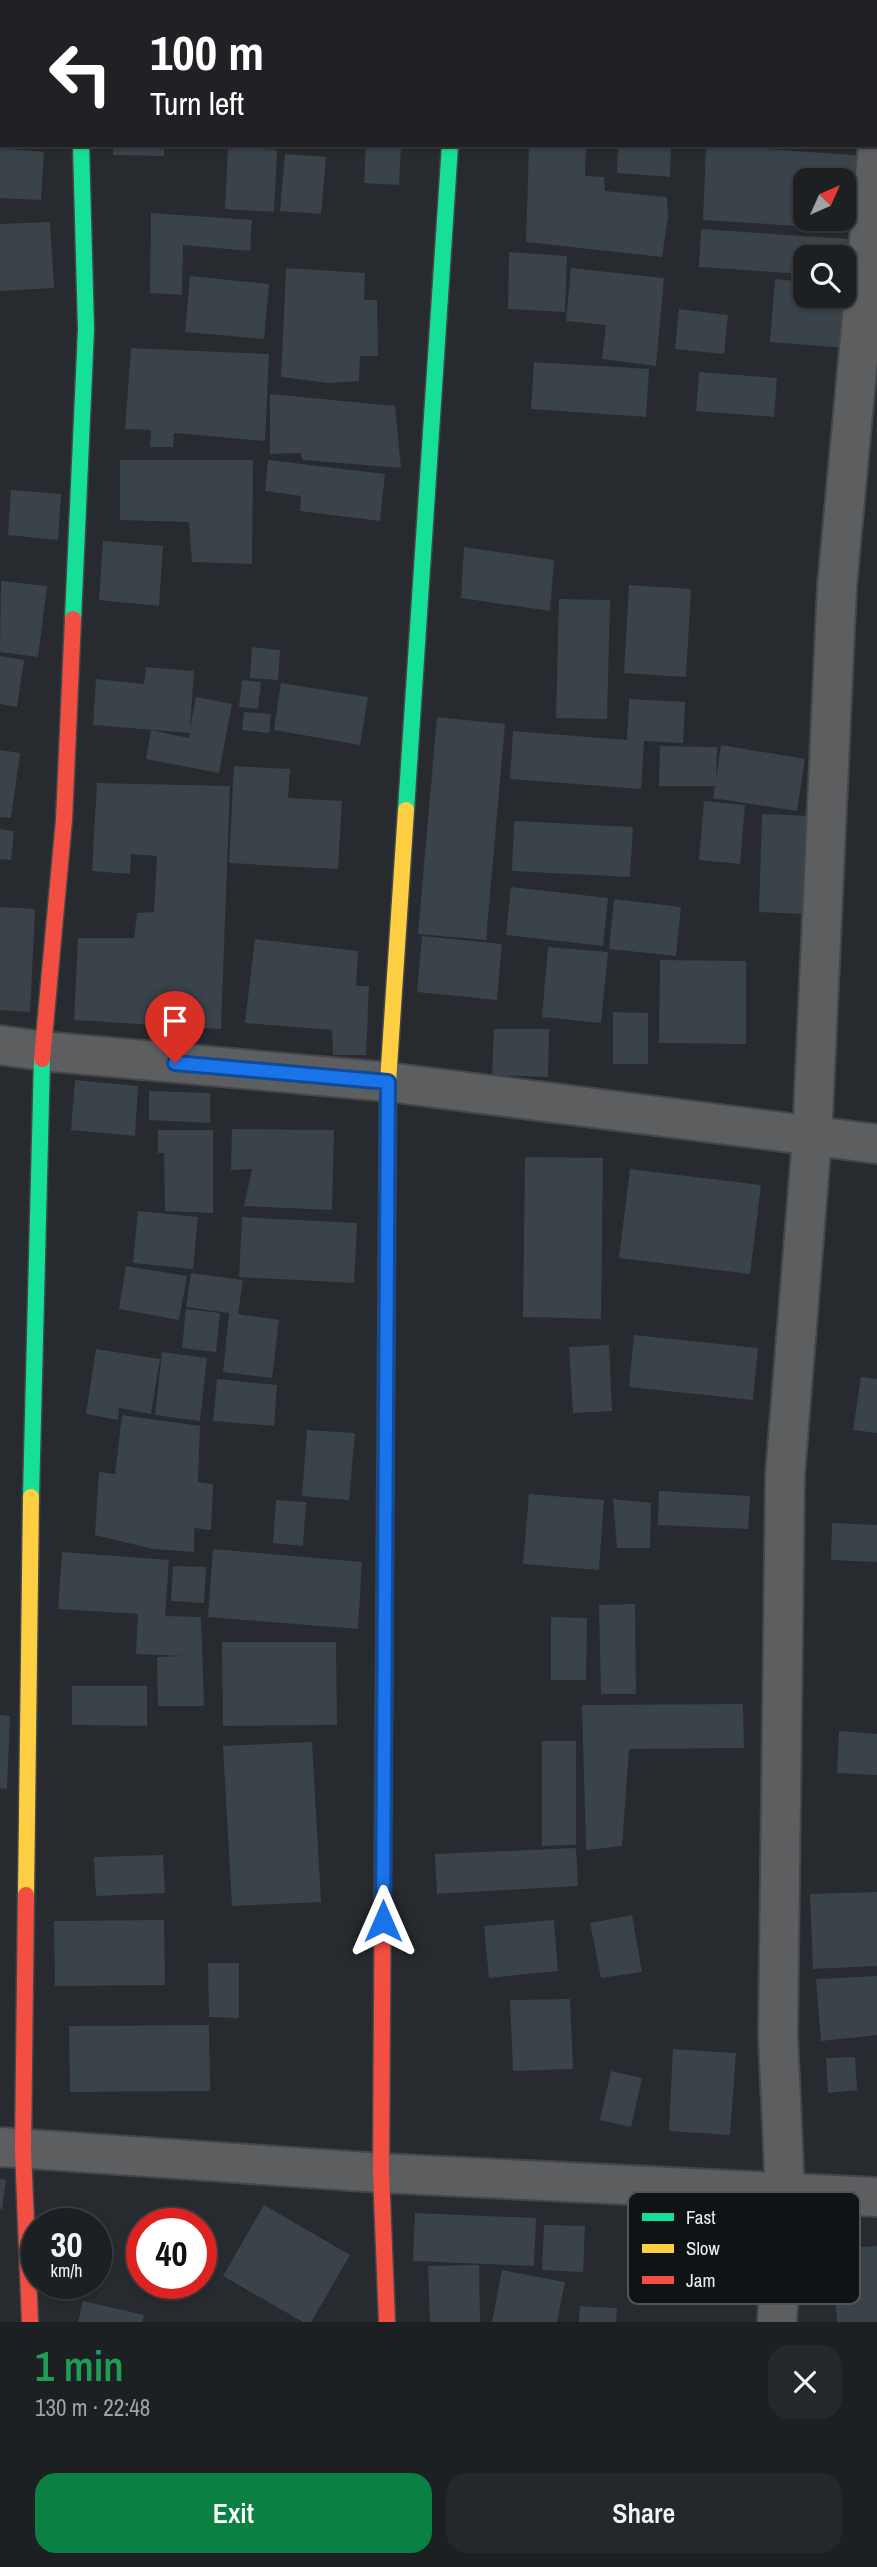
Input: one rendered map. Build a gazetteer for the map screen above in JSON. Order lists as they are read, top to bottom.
{
  "legend": ["Fast", "Slow", "Jam"],
  "north": "top right",
  "page": {
    "turn": ["100 m", "Turn left"],
    "speed": "30 km/h",
    "limit": "40",
    "heading": ["1 min", "130 m · 22:48"],
    "buttons": ["Exit", "Share"]
  }
}
